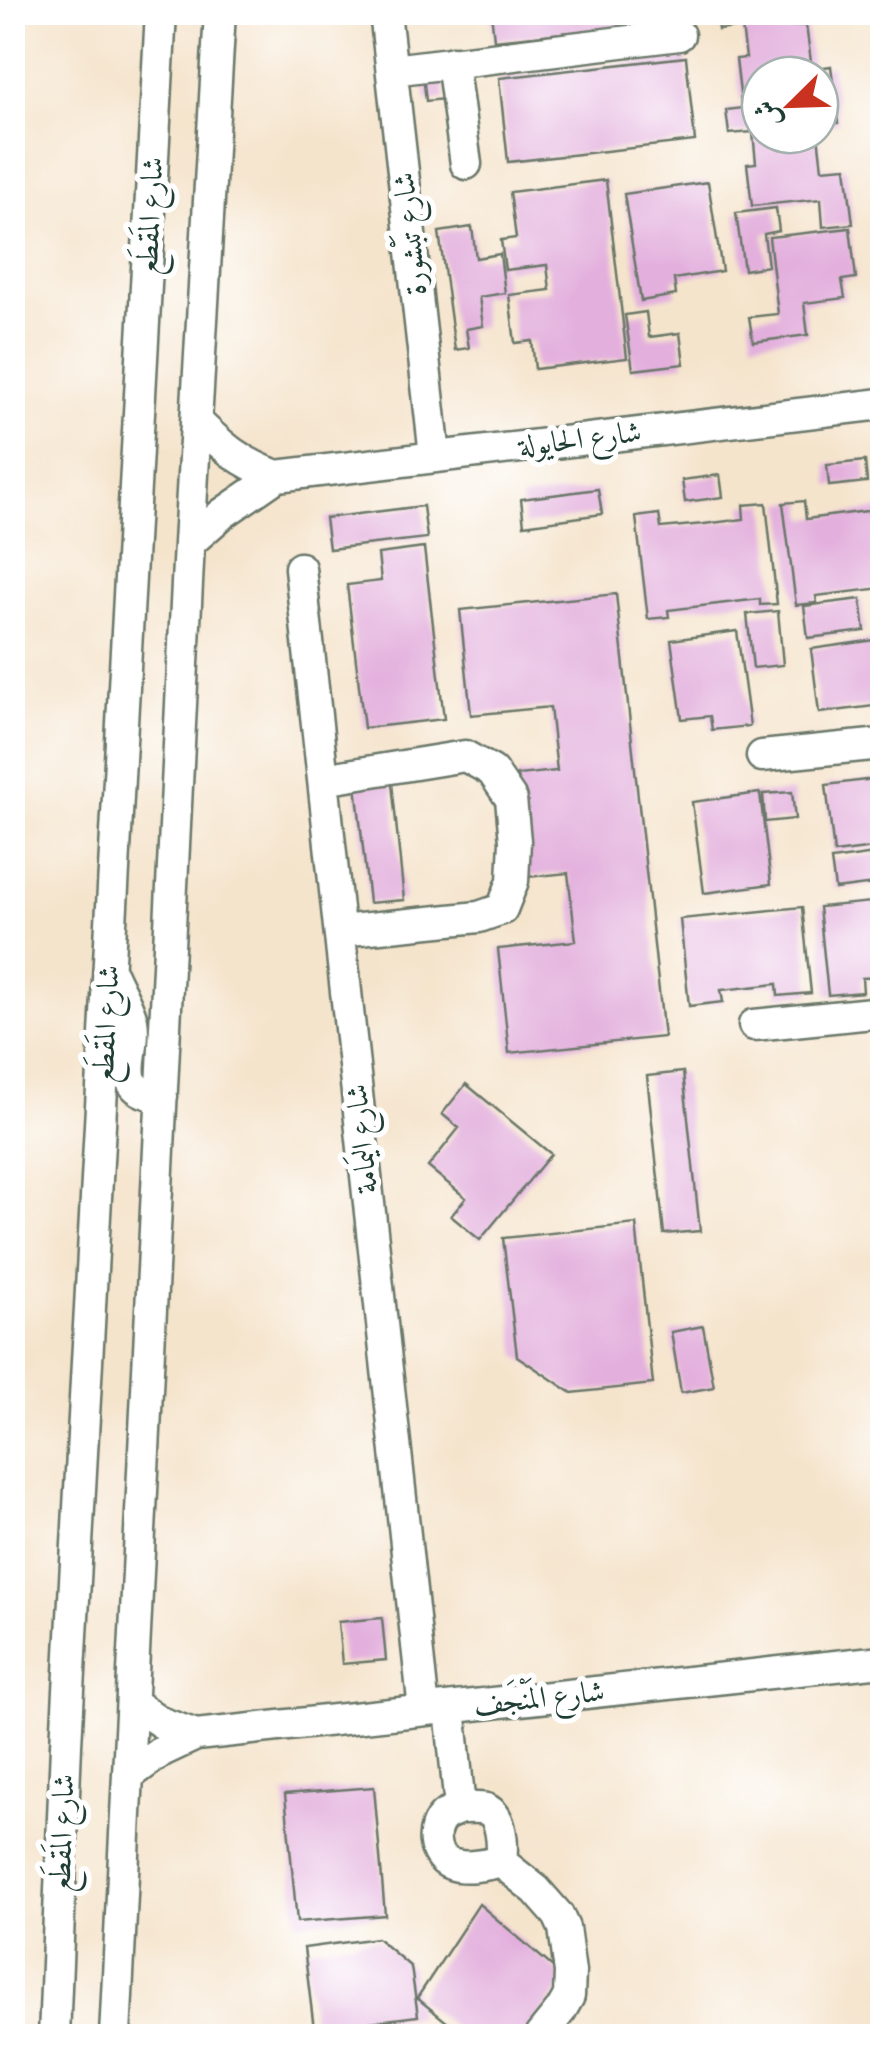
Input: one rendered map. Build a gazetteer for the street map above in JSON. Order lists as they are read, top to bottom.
{
  "streets": {
    "street": [
      "شارع المَقطَع",
      "شارع تَبْشورة",
      "شارع الحايولة",
      "شارع اليَمامة",
      "شارع المَنْجَف"
    ]
  },
  "crossings": [
    ["شارع المَقطَع", "شارع الحايولة"],
    ["شارع المَقطَع", "شارع المَنْجَف"],
    ["شارع تَبْشورة", "شارع الحايولة"],
    ["شارع اليَمامة", "شارع المَنْجَف"]
  ],
  "north": "bottom left"
}
